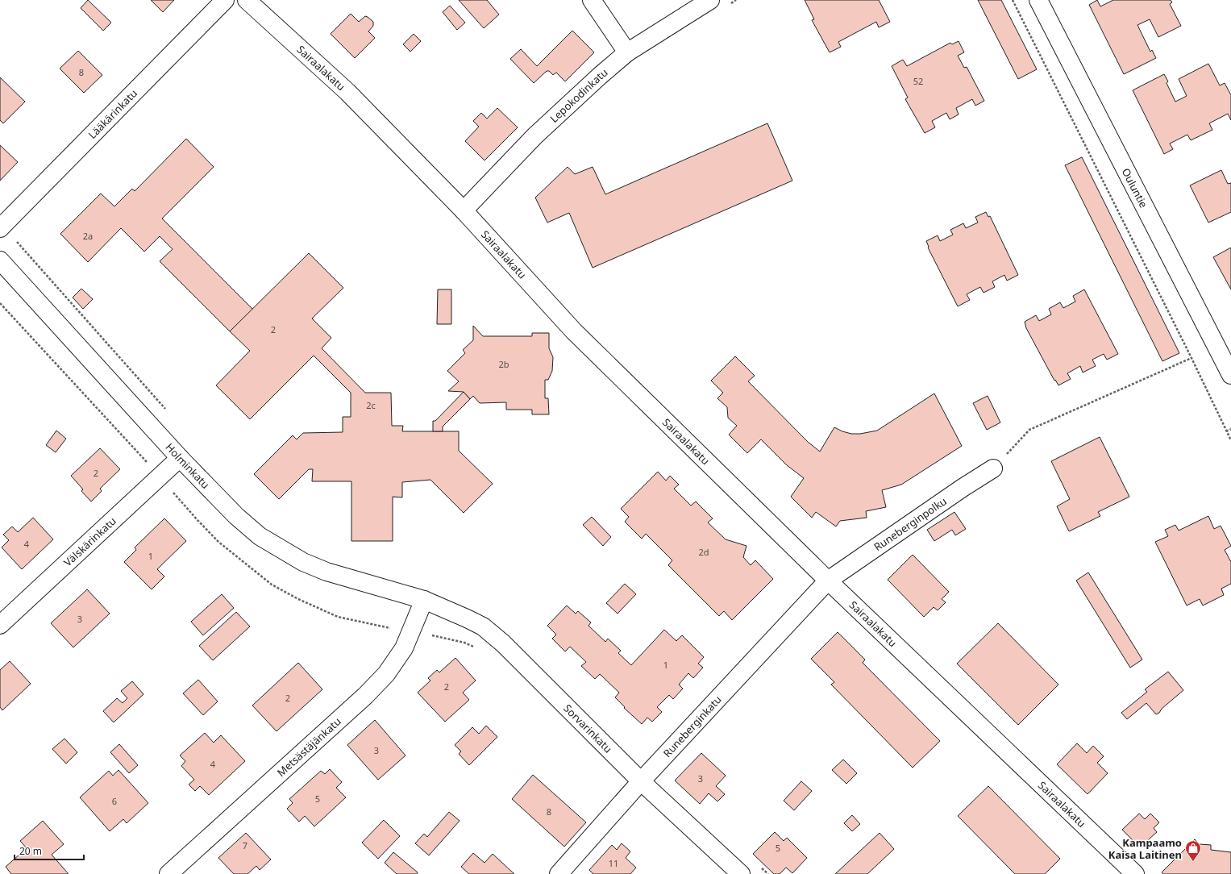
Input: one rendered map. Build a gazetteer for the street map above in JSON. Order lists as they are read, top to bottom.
{
  "streets": {
    "street": [
      "Sairaalakatu",
      "Lepokodinkatu",
      "Lääkärinkatu",
      "Ouluntie",
      "Holminkatu",
      "Runeberginpolku",
      "Välskärinkatu",
      "Runeberginkatu",
      "Sorvarinkatu",
      "Metsästäjänkatu"
    ]
  },
  "crossings": [
    ["Sairaalakatu", "Lepokodinkatu"],
    ["Sairaalakatu", "Runeberginpolku"],
    ["Sairaalakatu", "Runeberginkatu"],
    ["Holminkatu", "Välskärinkatu"],
    ["Holminkatu", "Sorvarinkatu"],
    ["Holminkatu", "Metsästäjänkatu"],
    ["Runeberginpolku", "Runeberginkatu"],
    ["Runeberginkatu", "Sorvarinkatu"],
    ["Sorvarinkatu", "Metsästäjänkatu"]
  ],
  "places": {
    "shop": ["Kampaamo Kaisa Laitinen"]
  },
  "house_numbers": [
    "8",
    "52",
    "2a",
    "2",
    "2b",
    "2c",
    "2",
    "4",
    "2d",
    "1",
    "3",
    "1",
    "2",
    "2",
    "3",
    "4",
    "3",
    "5",
    "6",
    "8",
    "7",
    "5",
    "11"
  ],
  "scale_bar": "20 m"
}
